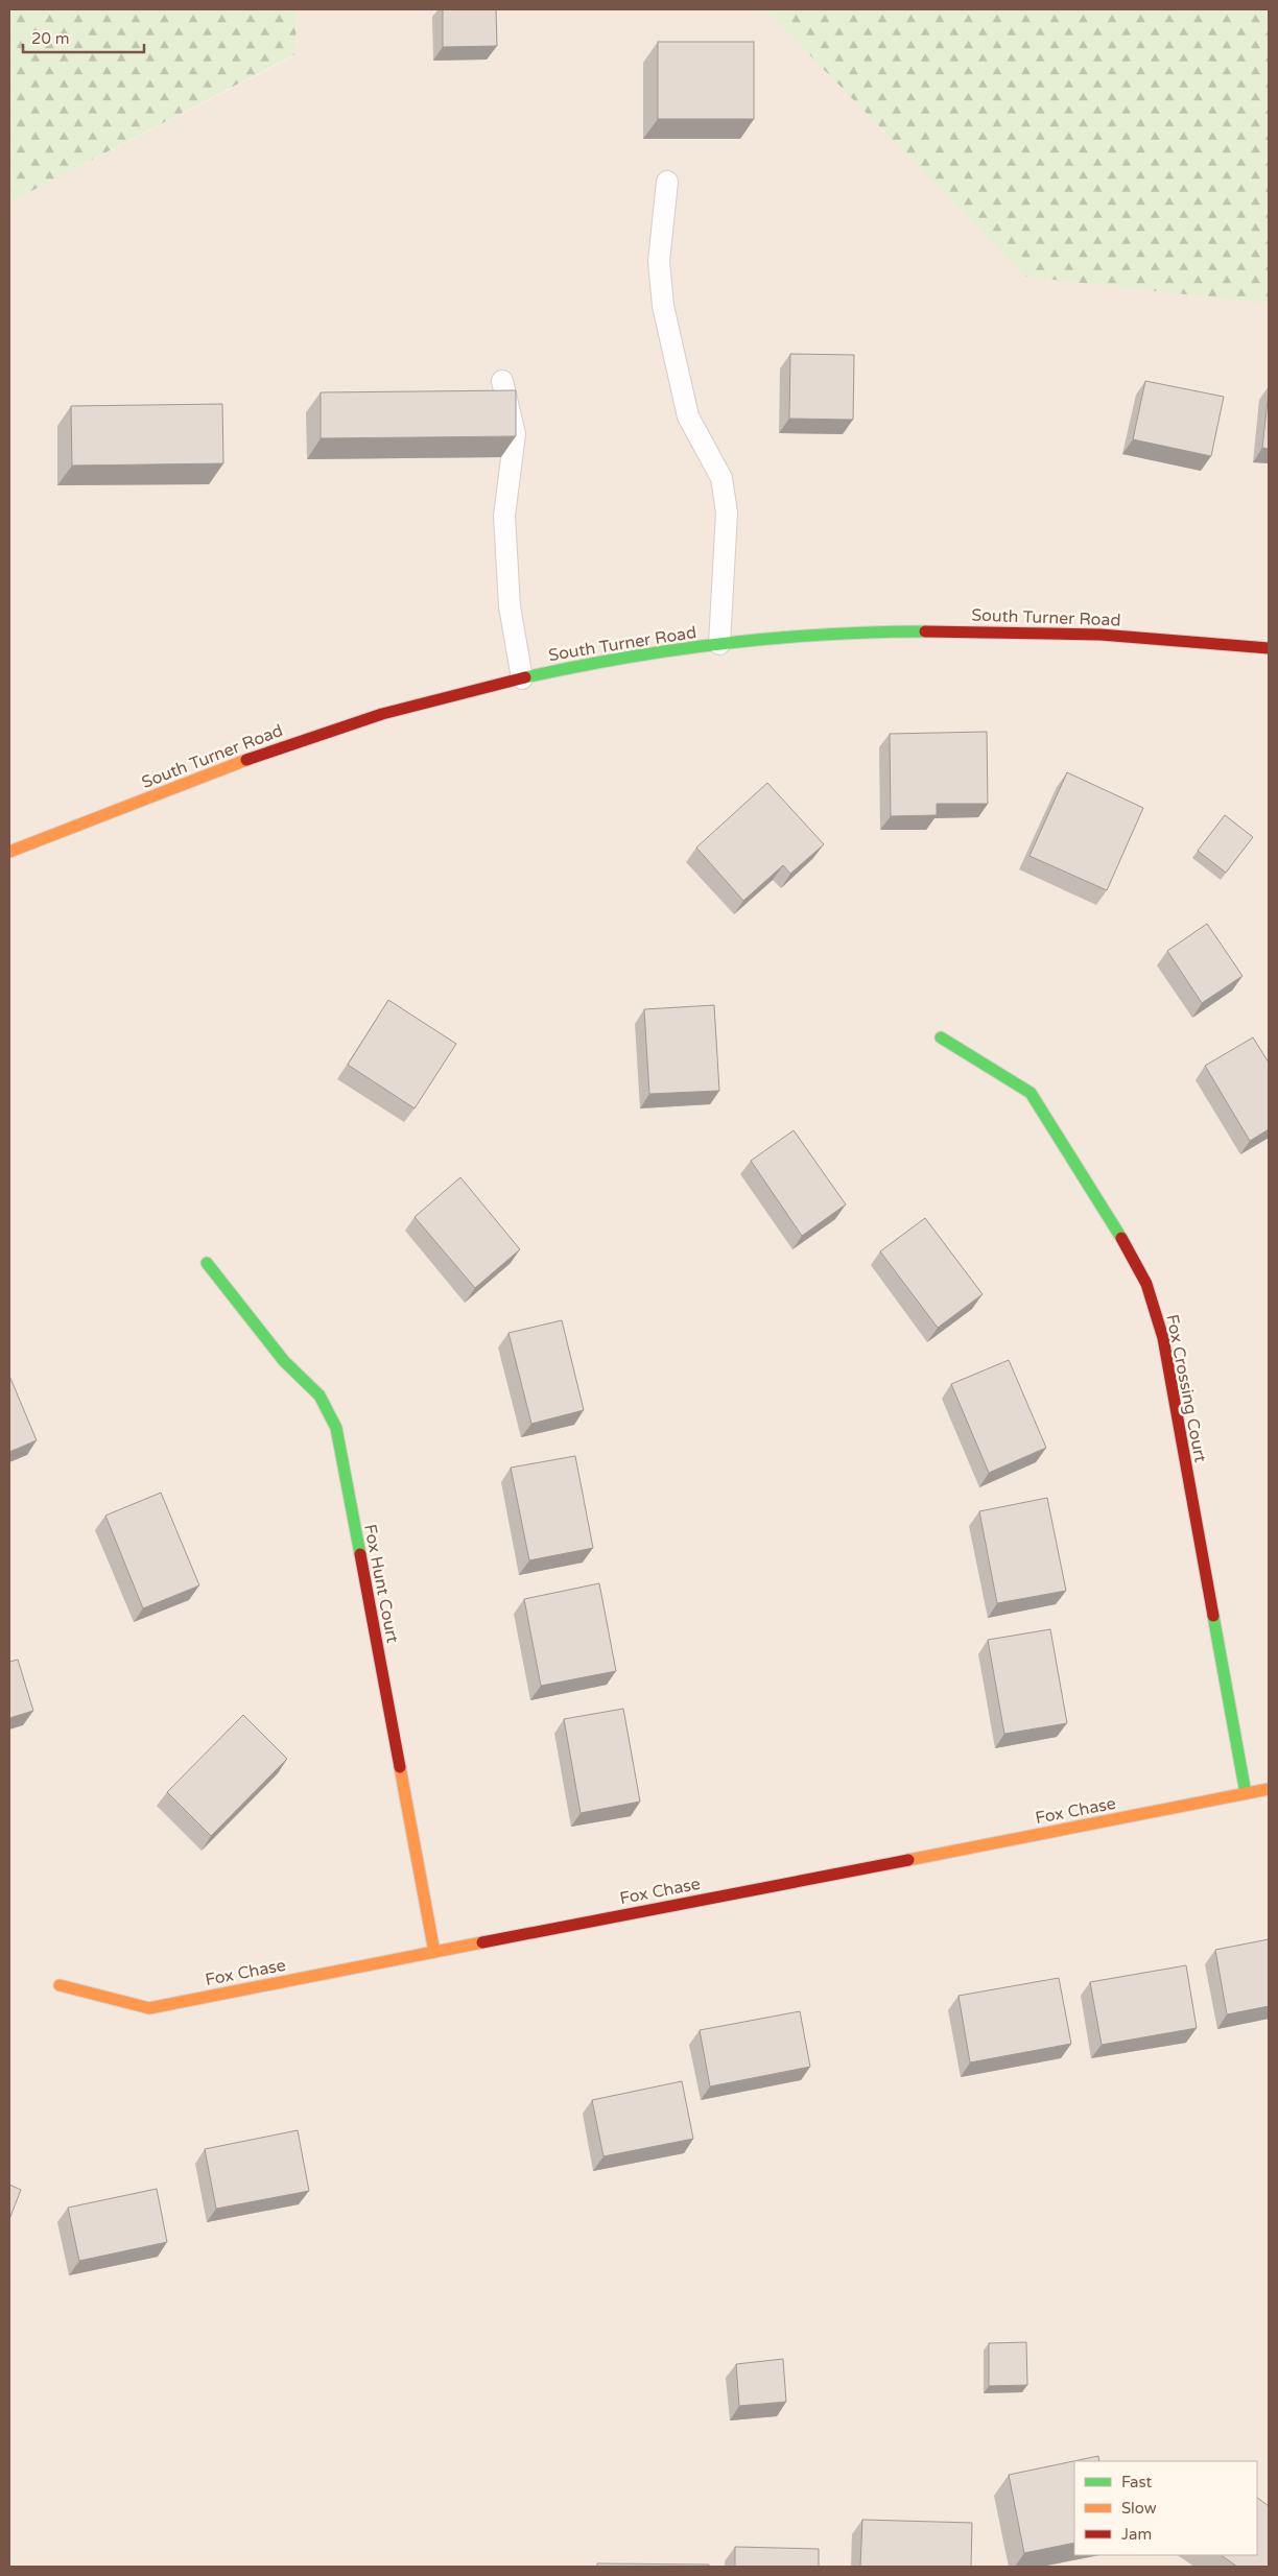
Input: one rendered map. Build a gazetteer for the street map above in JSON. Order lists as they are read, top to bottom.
{
  "streets": {
    "street": [
      "South Turner Road",
      "Fox Crossing Court",
      "Fox Hunt Court",
      "Fox Chase"
    ]
  },
  "crossings": [
    ["Fox Crossing Court", "Fox Chase"],
    ["Fox Hunt Court", "Fox Chase"]
  ],
  "legend": ["Fast", "Slow", "Jam"],
  "scale_bar": "20 m"
}
